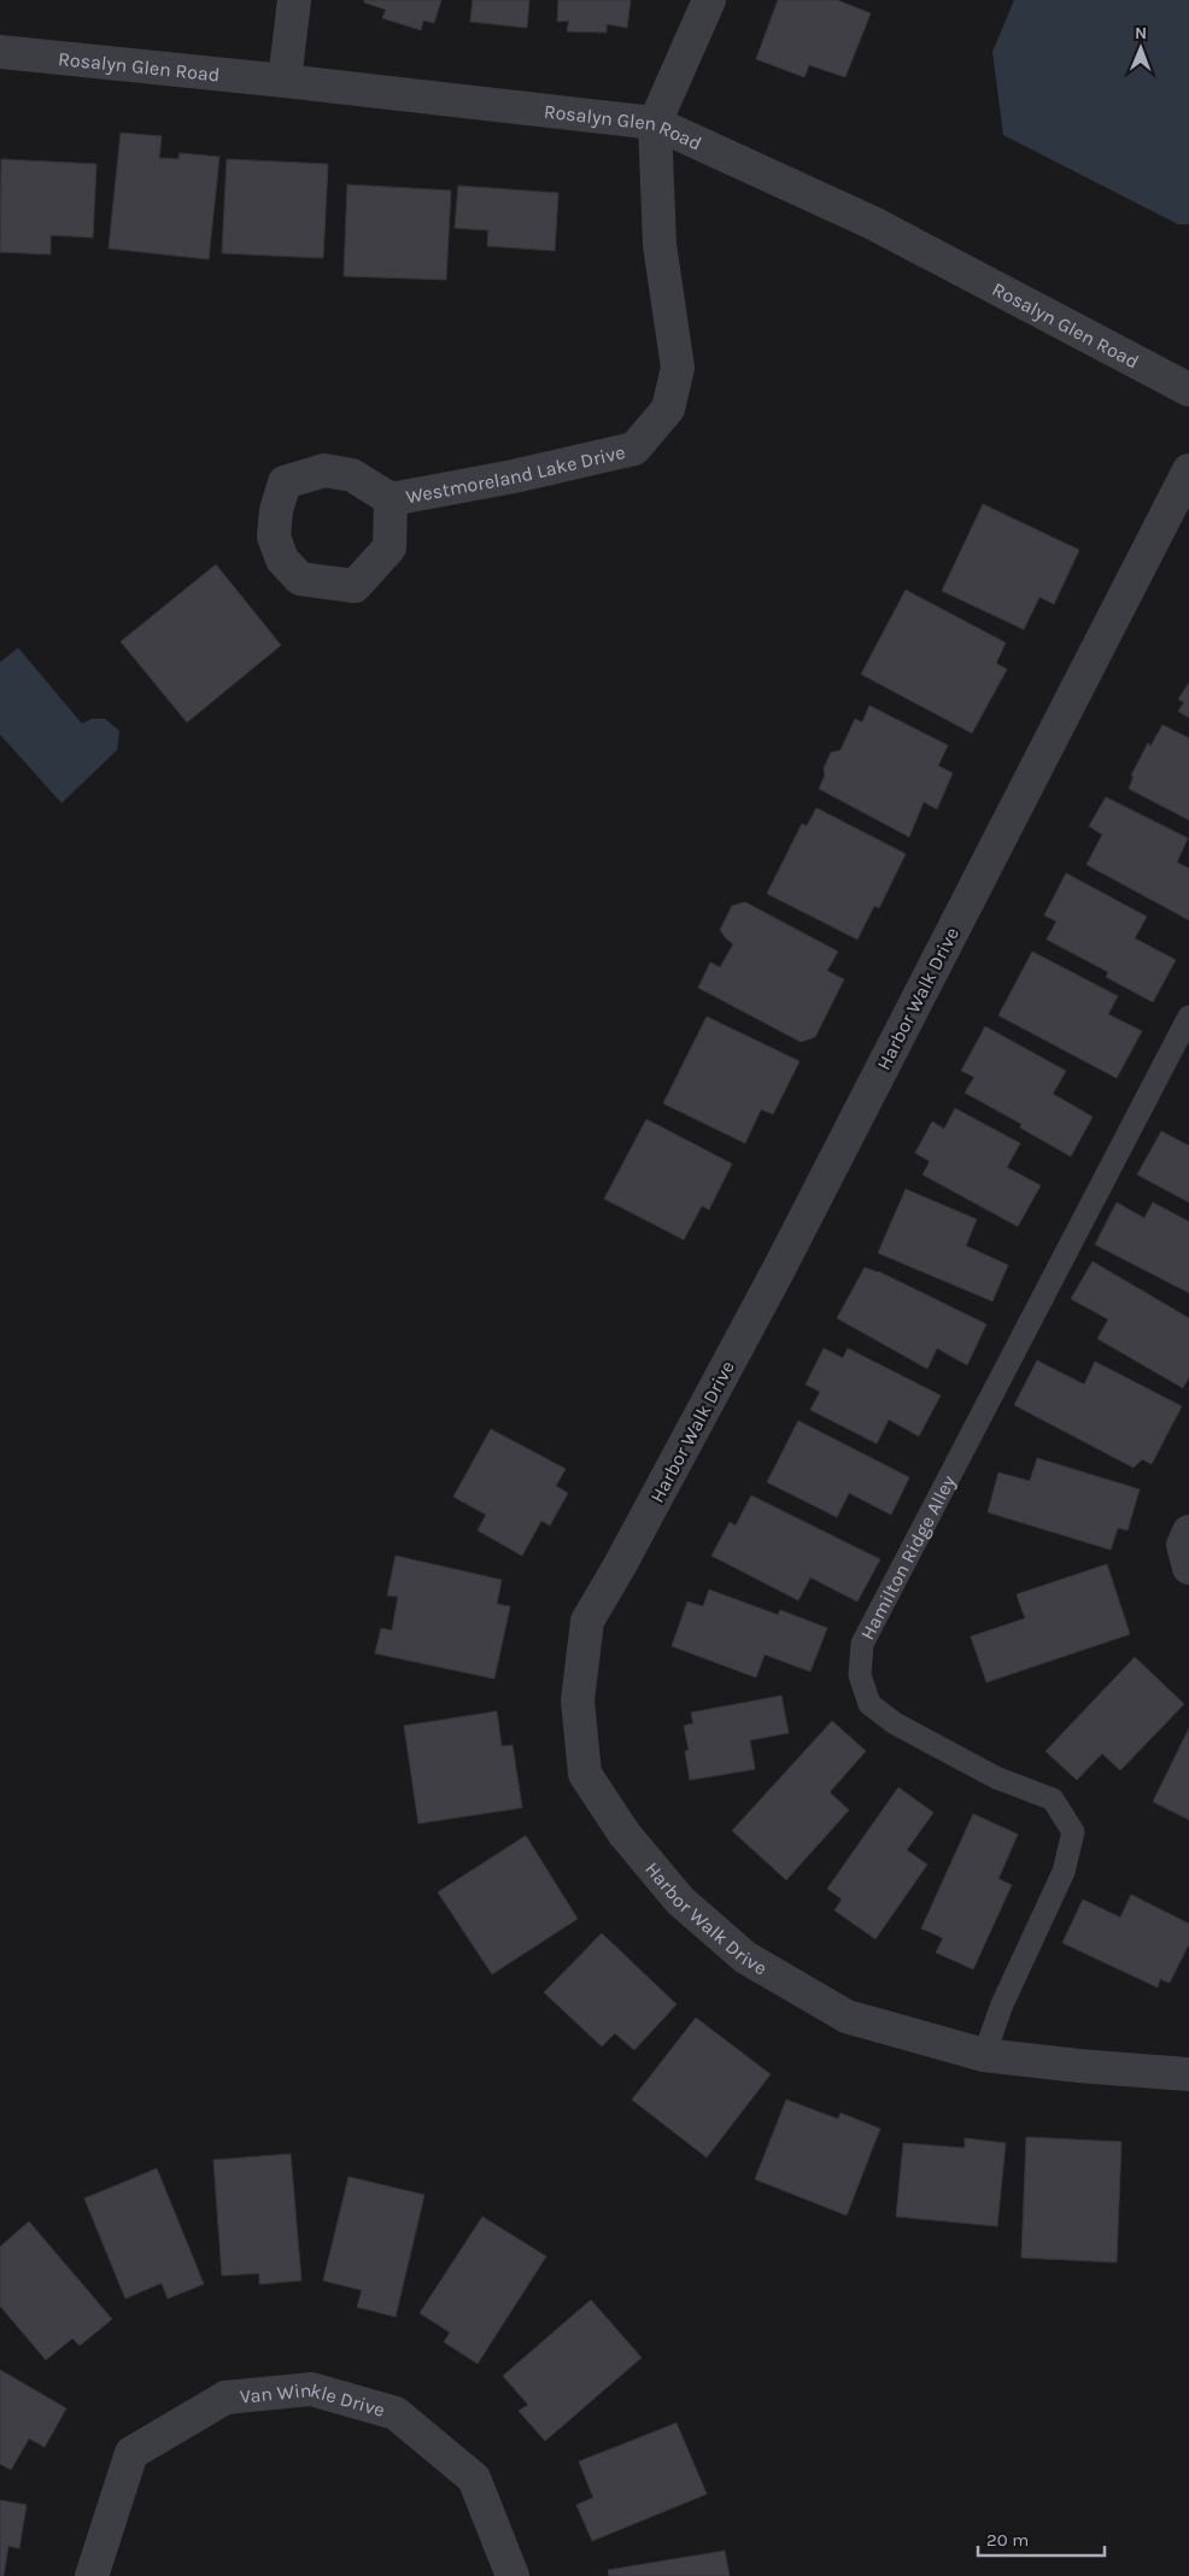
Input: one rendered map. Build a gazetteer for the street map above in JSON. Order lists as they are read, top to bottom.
{
  "streets": {
    "street": [
      "Rosalyn Glen Road",
      "Westmoreland Lake Drive",
      "Harbor Walk Drive",
      "Van Winkle Drive"
    ],
    "lane": ["Hamilton Ridge Alley"]
  },
  "crossings": [
    ["Rosalyn Glen Road", "Westmoreland Lake Drive"],
    ["Harbor Walk Drive", "Hamilton Ridge Alley"]
  ],
  "scale_bar": "20 m",
  "north": "top"
}
